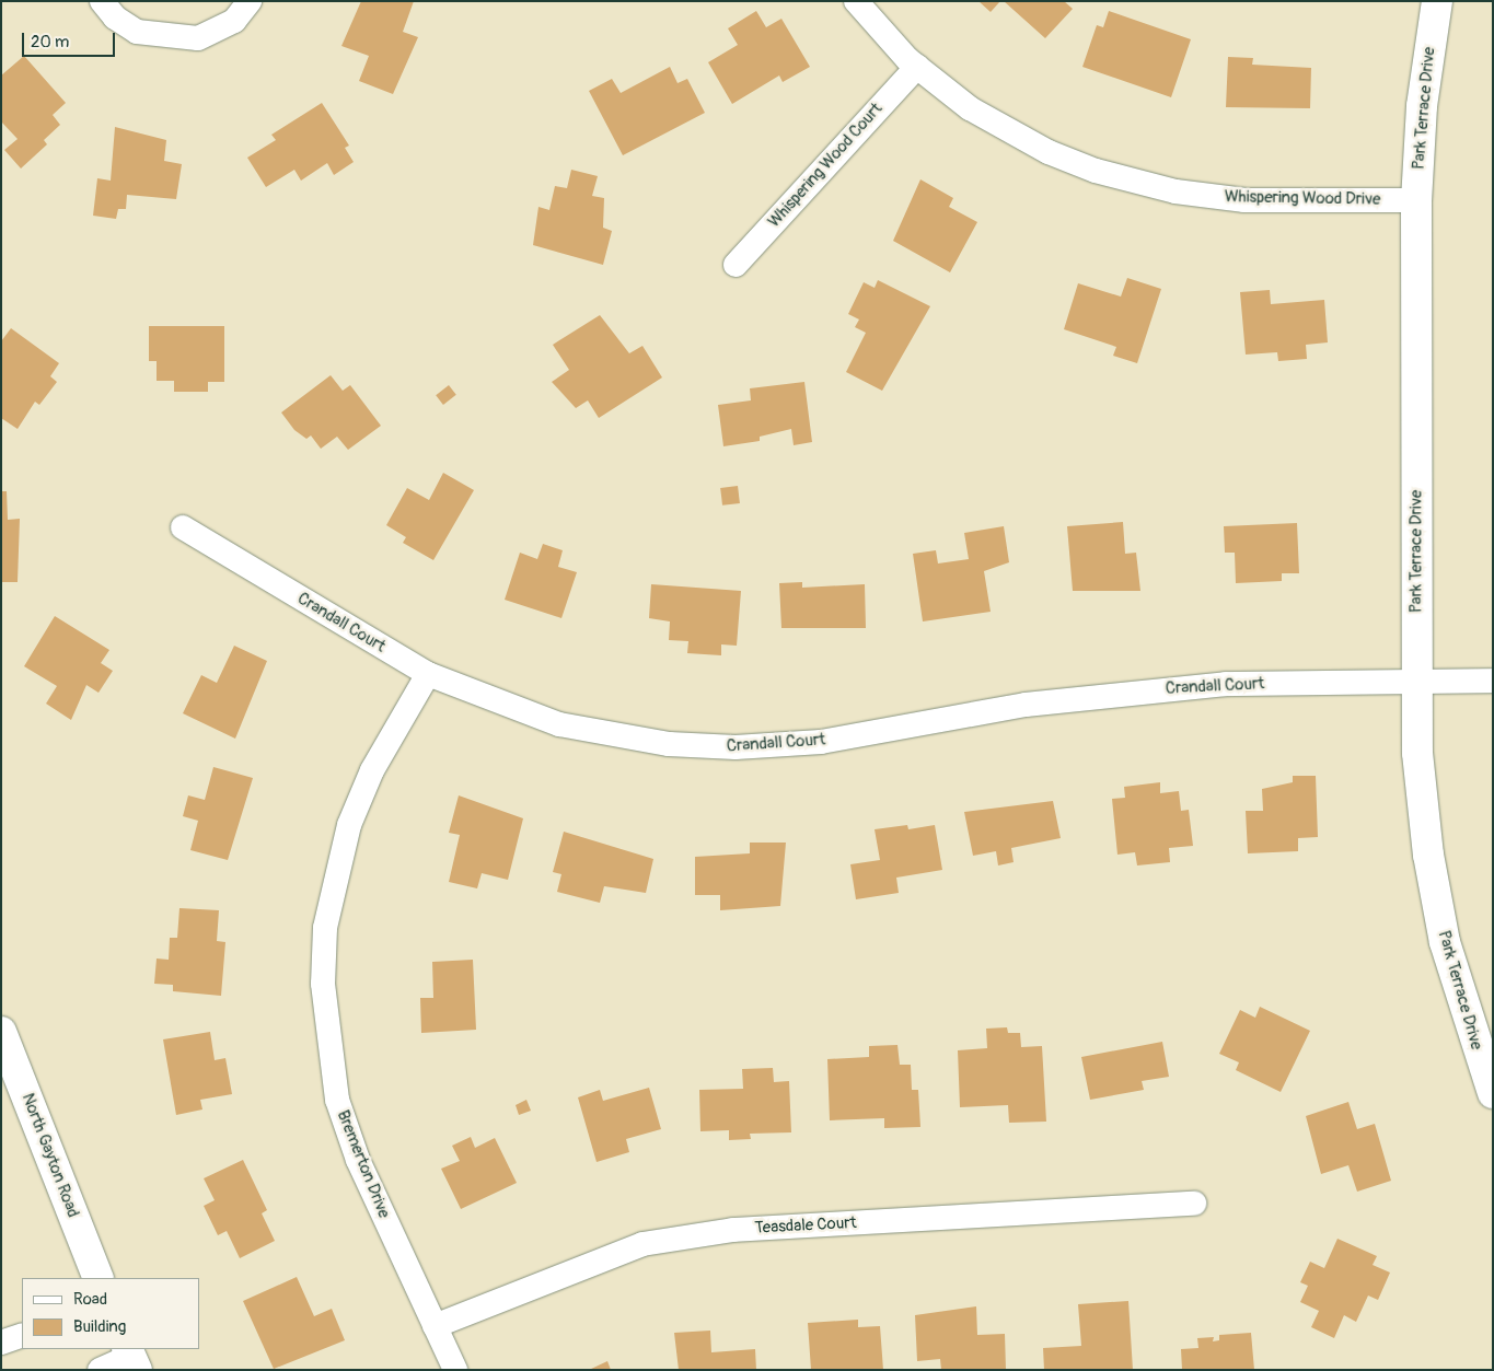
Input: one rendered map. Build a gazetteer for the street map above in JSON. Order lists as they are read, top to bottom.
{
  "streets": {
    "street": [
      "Park Terrace Drive",
      "Whispering Wood Court",
      "Whispering Wood Drive",
      "Crandall Court",
      "North Gayton Road",
      "Bremerton Drive",
      "Teasdale Court"
    ]
  },
  "crossings": [
    ["Park Terrace Drive", "Whispering Wood Drive"],
    ["Park Terrace Drive", "Crandall Court"],
    ["Whispering Wood Court", "Whispering Wood Drive"],
    ["Crandall Court", "Bremerton Drive"],
    ["Bremerton Drive", "Teasdale Court"]
  ],
  "legend": ["Road", "Building"],
  "scale_bar": "20 m"
}
